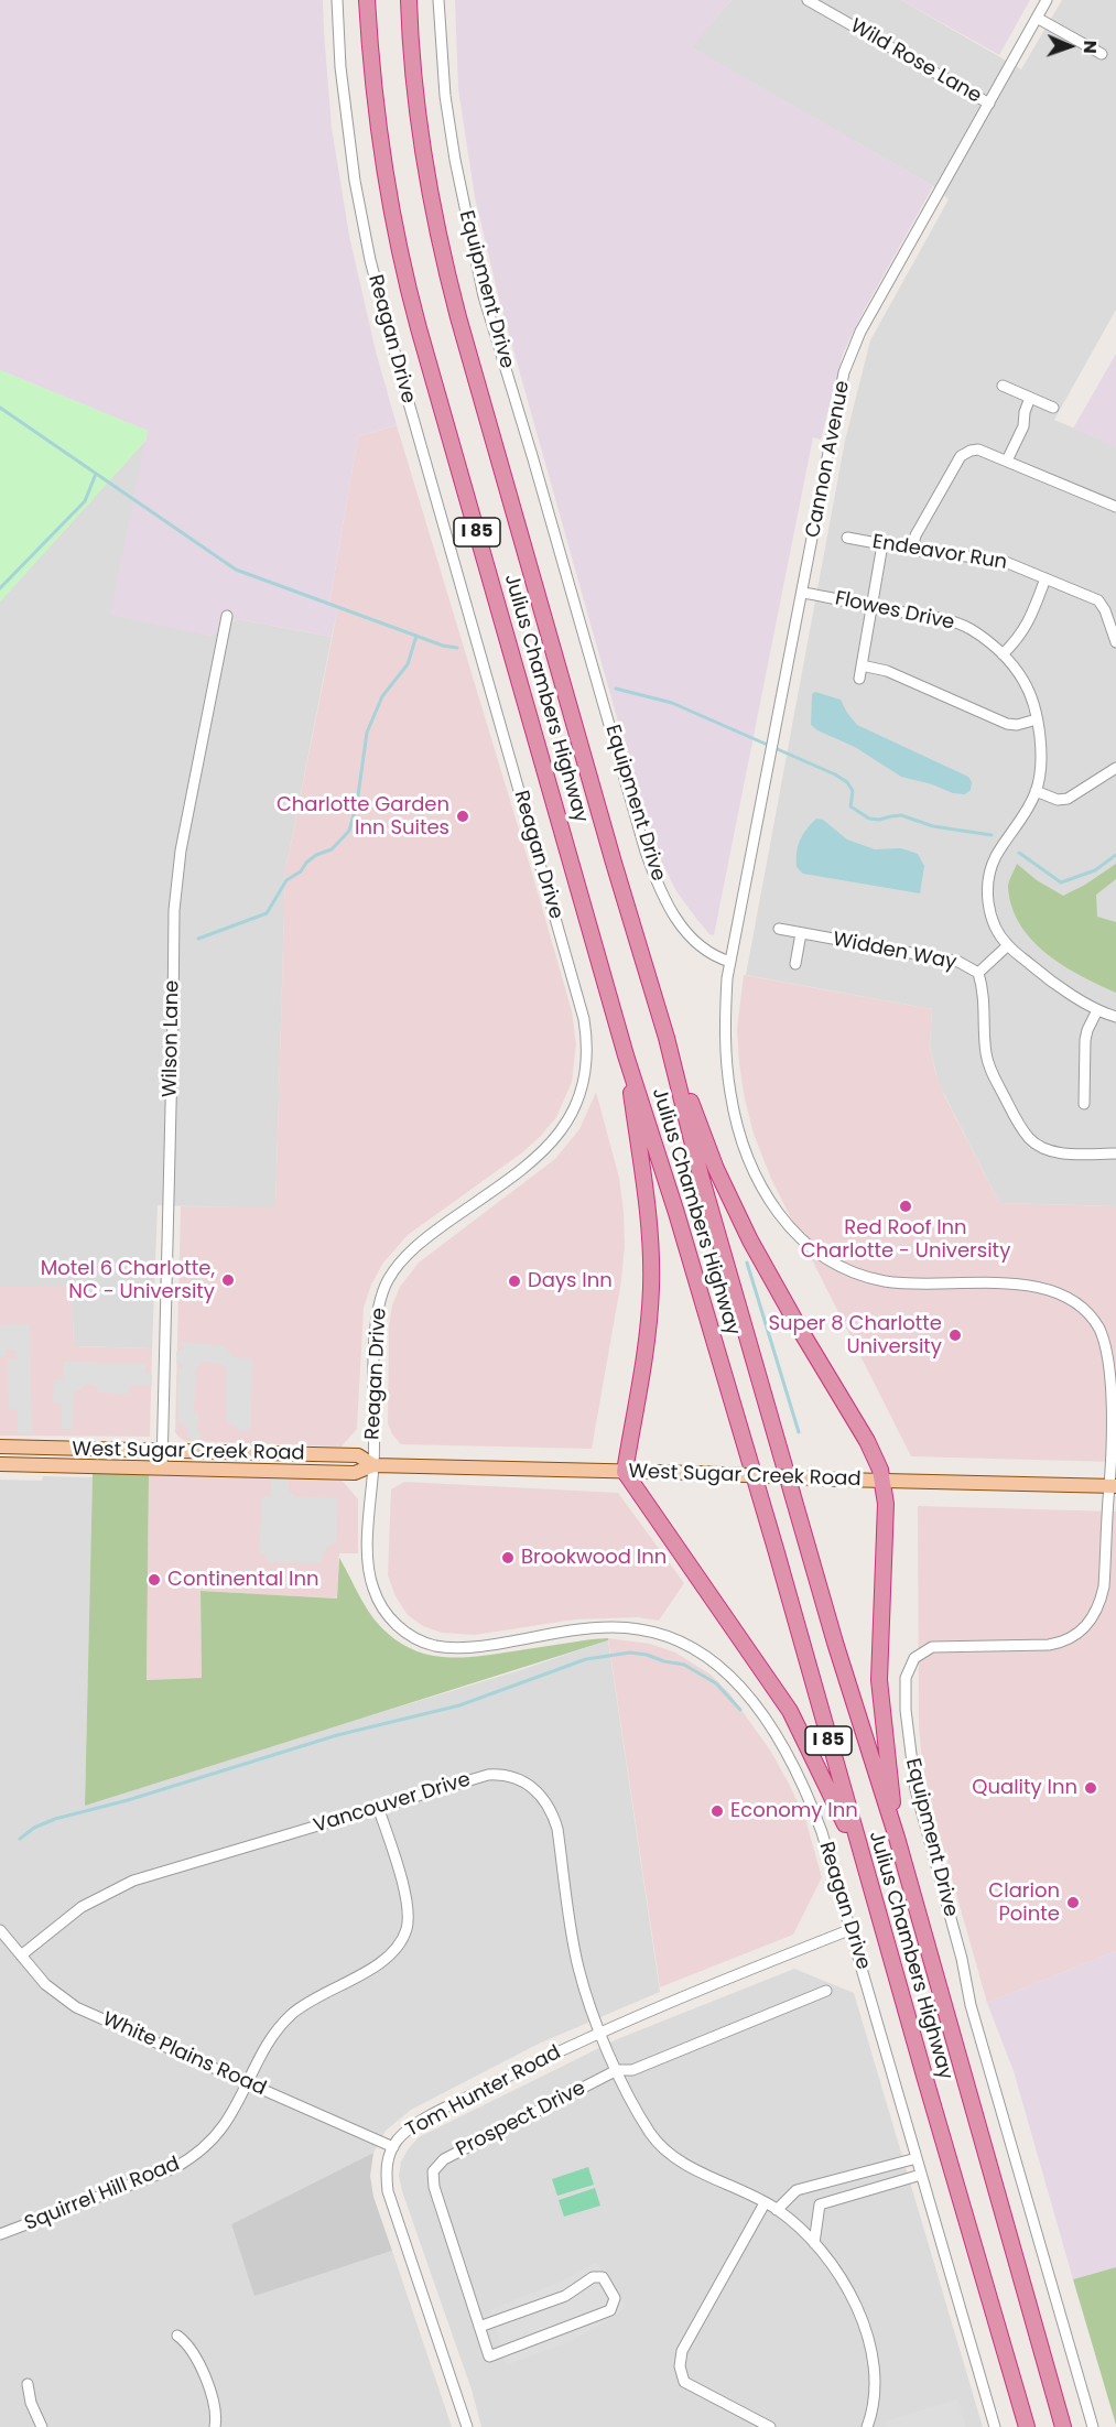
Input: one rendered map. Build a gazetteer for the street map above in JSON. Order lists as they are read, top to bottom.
{
  "streets": {
    "highway": ["I 85", "Julius Chambers Highway"],
    "main road": ["West Sugar Creek Road"],
    "street": [
      "Wild Rose Lane",
      "Equipment Drive",
      "Reagan Drive",
      "Cannon Avenue",
      "Endeavor Run",
      "Flowes Drive",
      "Widden Way",
      "Wilson Lane",
      "Vancouver Drive",
      "White Plains Road",
      "Tom Hunter Road",
      "Prospect Drive",
      "Squirrel Hill Road"
    ]
  },
  "crossings": [
    ["Wild Rose Lane", "Cannon Avenue"],
    ["Equipment Drive", "Cannon Avenue"],
    ["Equipment Drive", "West Sugar Creek Road"],
    ["Reagan Drive", "West Sugar Creek Road"],
    ["Reagan Drive", "Tom Hunter Road"],
    ["Cannon Avenue", "Flowes Drive"],
    ["Wilson Lane", "West Sugar Creek Road"],
    ["Vancouver Drive", "White Plains Road"],
    ["Vancouver Drive", "Tom Hunter Road"],
    ["Vancouver Drive", "Squirrel Hill Road"],
    ["White Plains Road", "Tom Hunter Road"],
    ["White Plains Road", "Squirrel Hill Road"]
  ],
  "places": [
    "Charlotte Garden Inn Suites",
    "Red Roof Inn Charlotte - University",
    "Motel 6 Charlotte, NC - University",
    "Days Inn",
    "Super 8 Charlotte University",
    "Brookwood Inn",
    "Continental Inn",
    "Quality Inn",
    "Economy Inn",
    "Clarion Pointe"
  ],
  "north": "right"
}
